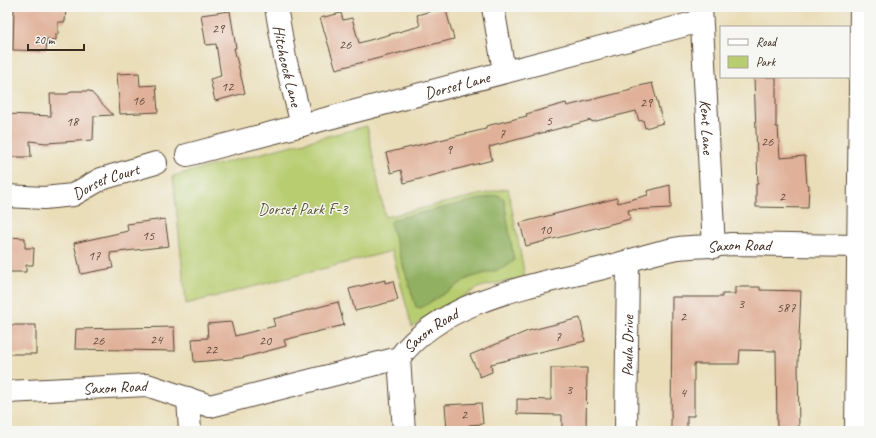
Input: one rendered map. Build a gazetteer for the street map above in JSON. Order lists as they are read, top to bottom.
{
  "streets": {
    "street": [
      "Hitchcock Lane",
      "Dorset Lane",
      "Kent Lane",
      "Dorset Court",
      "Saxon Road",
      "Paula Drive"
    ]
  },
  "crossings": [
    ["Hitchcock Lane", "Dorset Lane"],
    ["Dorset Lane", "Kent Lane"],
    ["Kent Lane", "Saxon Road"],
    ["Saxon Road", "Paula Drive"]
  ],
  "parks": ["Dorset Park F-3"],
  "house_numbers": [
    "29",
    "26",
    "12",
    "16",
    "29",
    "5",
    "18",
    "7",
    "26",
    "9",
    "2",
    "10",
    "15",
    "17",
    "3",
    "587",
    "2",
    "7",
    "24",
    "26",
    "20",
    "22",
    "3",
    "4",
    "2"
  ],
  "legend": ["Road", "Park"],
  "scale_bar": "20 m"
}
